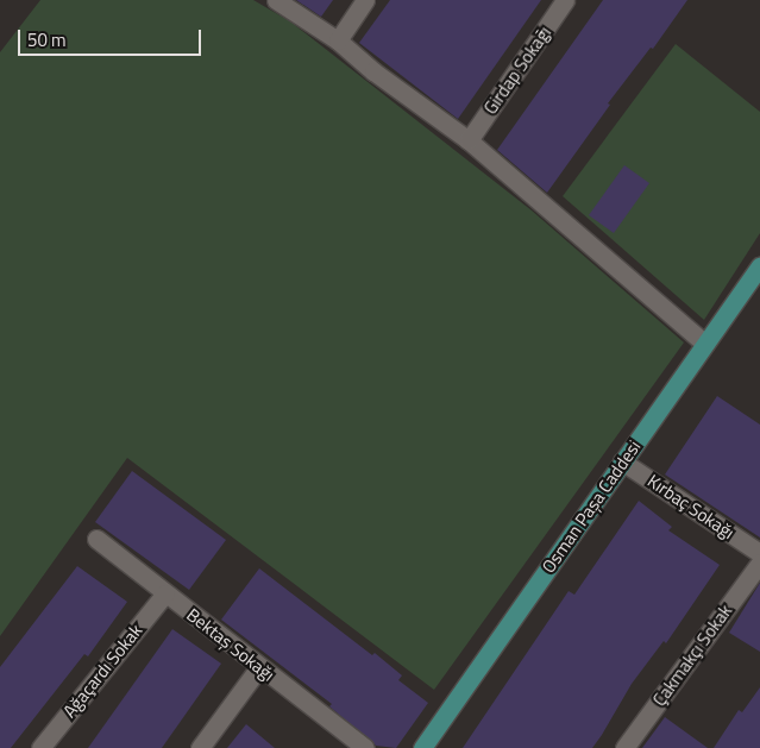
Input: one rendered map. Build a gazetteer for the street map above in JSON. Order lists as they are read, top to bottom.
{
  "streets": {
    "main road": ["Osman Paşa Caddesi"],
    "street": [
      "Girdap Sokağı",
      "Kırbaç Sokağı",
      "Bektaş Sokağı",
      "Çakmakçı Sokak",
      "Ağaçardı Sokak"
    ]
  },
  "crossings": [
    ["Osman Paşa Caddesi", "Kırbaç Sokağı"],
    ["Bektaş Sokağı", "Ağaçardı Sokak"]
  ],
  "scale_bar": "50 m"
}
